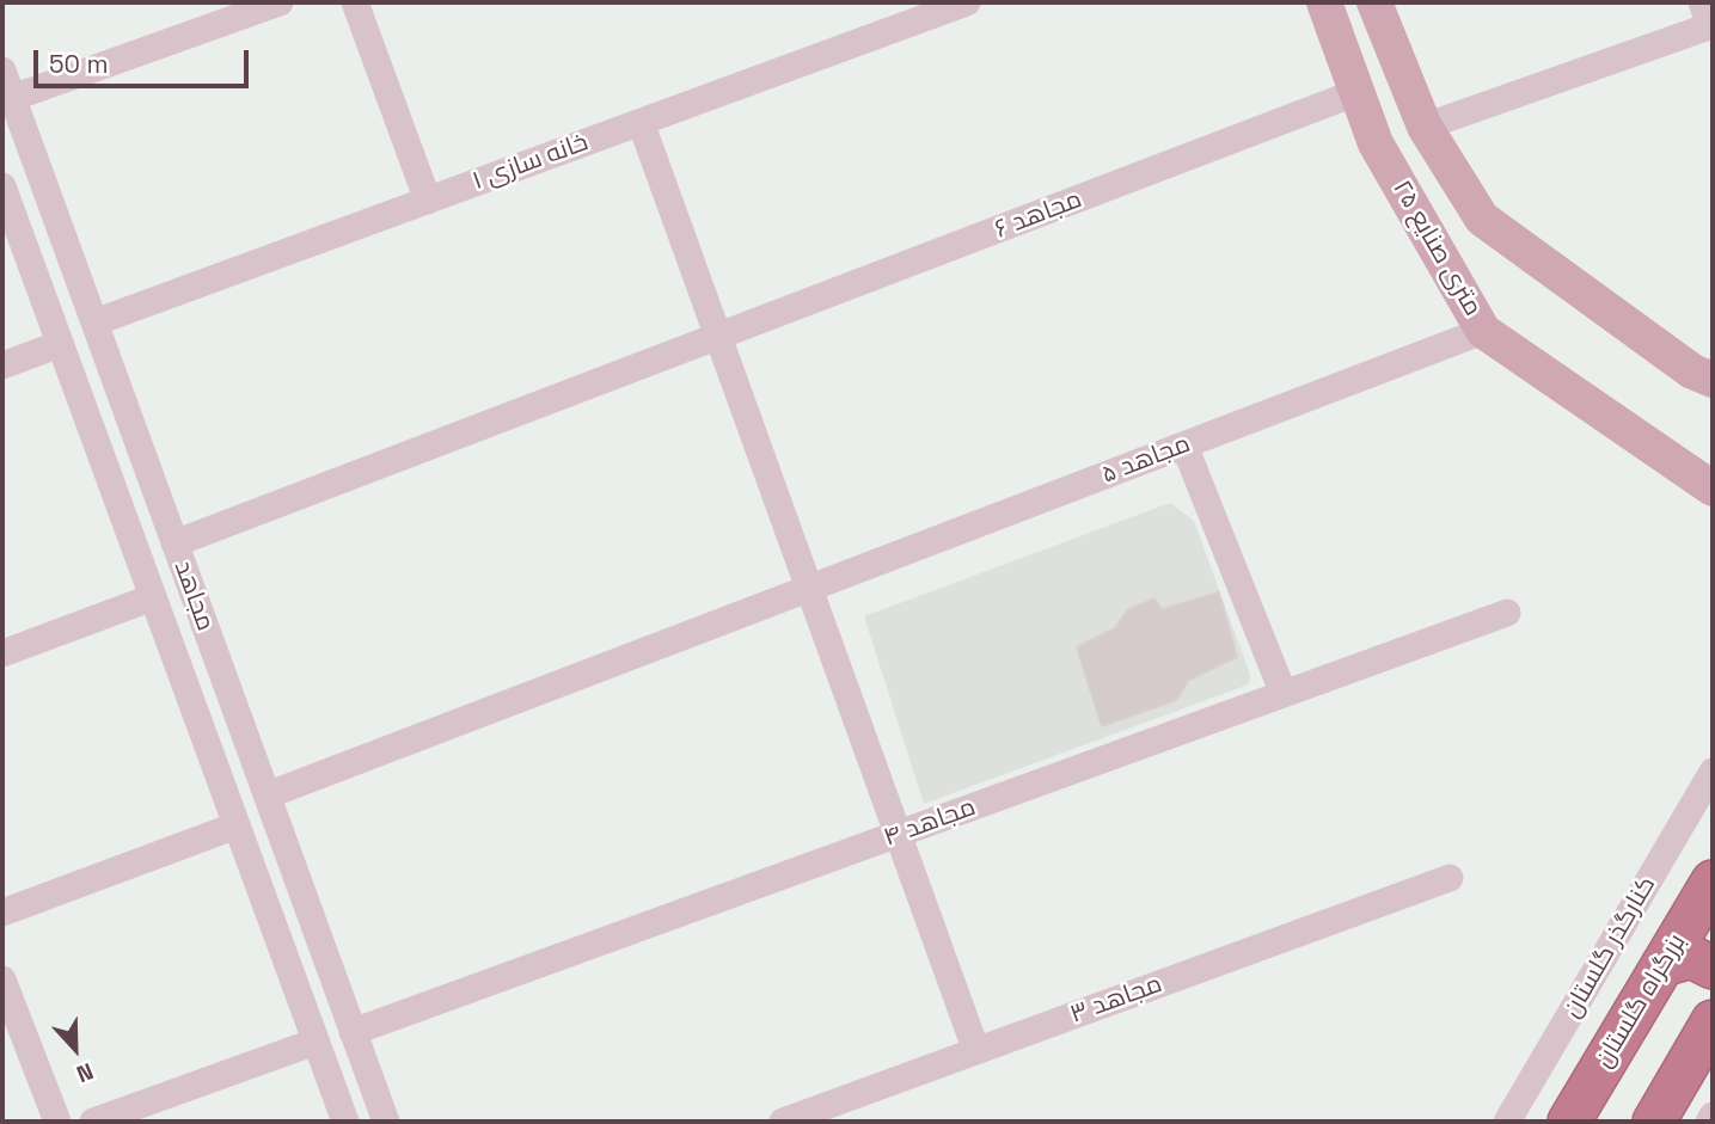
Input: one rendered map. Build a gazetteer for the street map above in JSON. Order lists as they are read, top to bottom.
{
  "streets": {
    "highway": ["بزرگراه گلستان"],
    "main road": ["۲۵ متری صنایع"],
    "street": [
      "خانه سازی ۱",
      "۶ مجاهد",
      "۵ مجاهد",
      "مجاهد",
      "مجاهد ۴",
      "کنارگذر گلستان",
      "مجاهد ۳"
    ]
  },
  "crossings": [
    ["خانه سازی ۱", "مجاهد"],
    ["۶ مجاهد", "۲۵ متری صنایع"],
    ["۶ مجاهد", "مجاهد"],
    ["۲۵ متری صنایع", "۵ مجاهد"],
    ["۵ مجاهد", "مجاهد"],
    ["مجاهد", "مجاهد ۴"]
  ],
  "scale_bar": "50 m",
  "north": "bottom"
}
